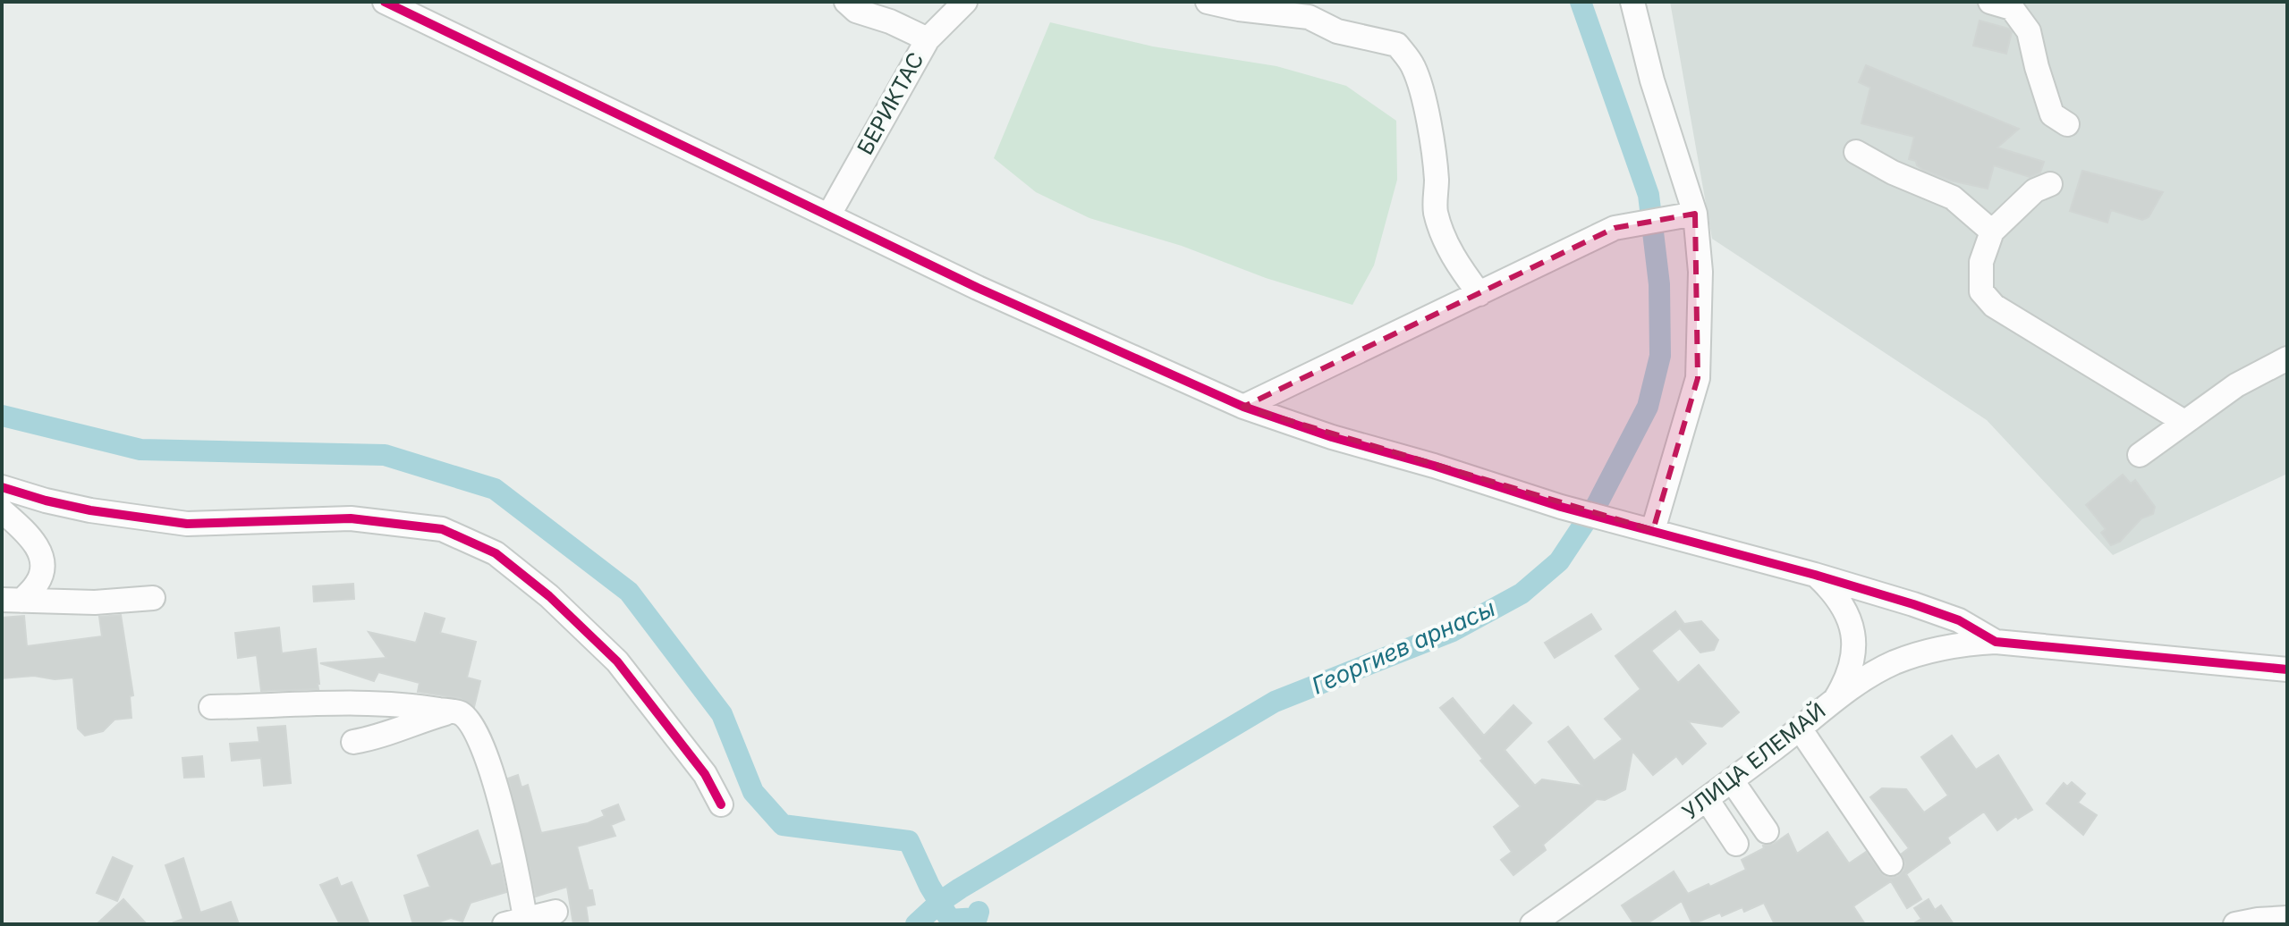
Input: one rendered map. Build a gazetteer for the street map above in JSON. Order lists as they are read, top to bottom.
{
  "streets": {
    "street": ["БЕРИКТАС", "УЛИЦА ЕЛЕМАЙ"]
  },
  "water": ["Георгиев арнасы"]
}
